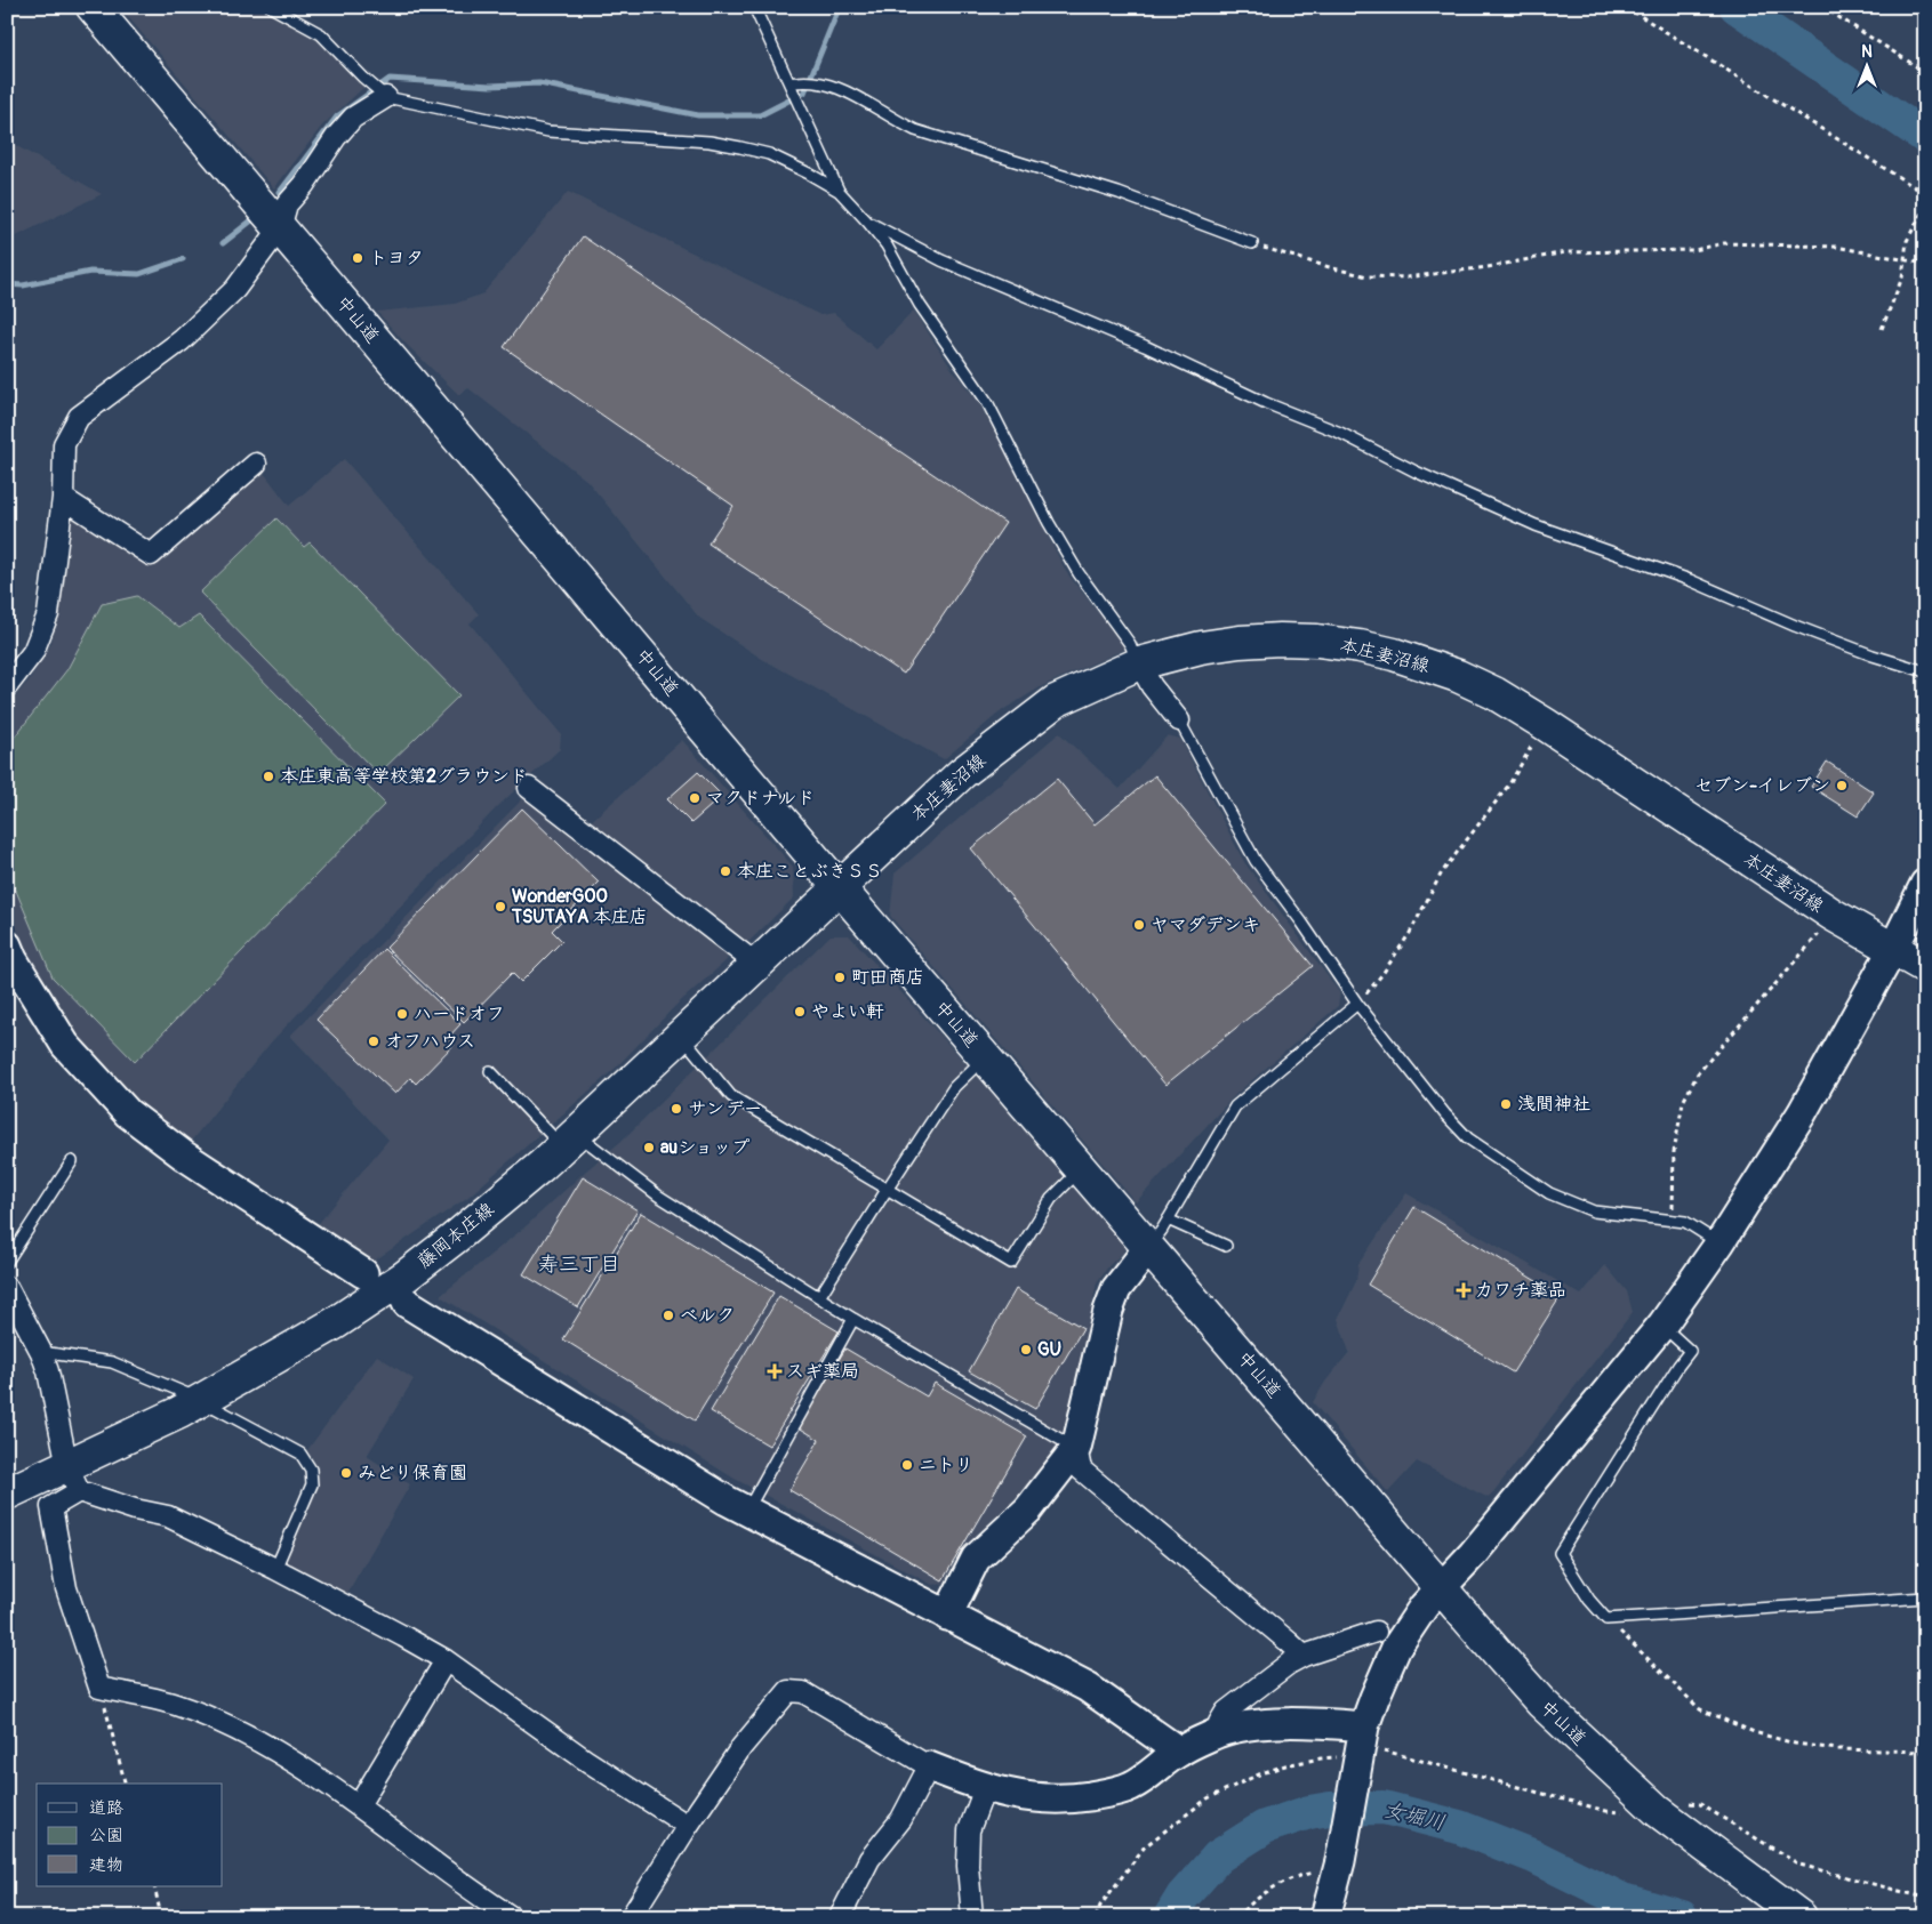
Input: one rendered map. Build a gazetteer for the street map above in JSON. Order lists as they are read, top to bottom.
{
  "streets": {
    "main road": ["中山道", "本庄妻沼線", "藤岡本庄線"]
  },
  "crossings": [
    ["中山道", "本庄妻沼線"],
    ["中山道", "藤岡本庄線"],
    ["本庄妻沼線", "藤岡本庄線"]
  ],
  "districts": ["寿三丁目"],
  "water": ["女堀川"],
  "places": {
    "other": [
      "トヨタ",
      "本庄東高等学校第2グラウンド",
      "セブン-イレブン",
      "マクドナルド",
      "本庄ことぶきＳＳ",
      "WonderGOO TSUTAYA 本庄店",
      "ヤマダデンキ",
      "町田商店",
      "やよい軒",
      "ハードオフ",
      "オフハウス",
      "浅間神社",
      "サンデー",
      "auショップ",
      "ベルク",
      "GU",
      "ニトリ",
      "みどり保育園"
    ],
    "health": ["カワチ薬品", "スギ薬局"]
  },
  "legend": ["道路", "公園", "建物"],
  "north": "top"
}
